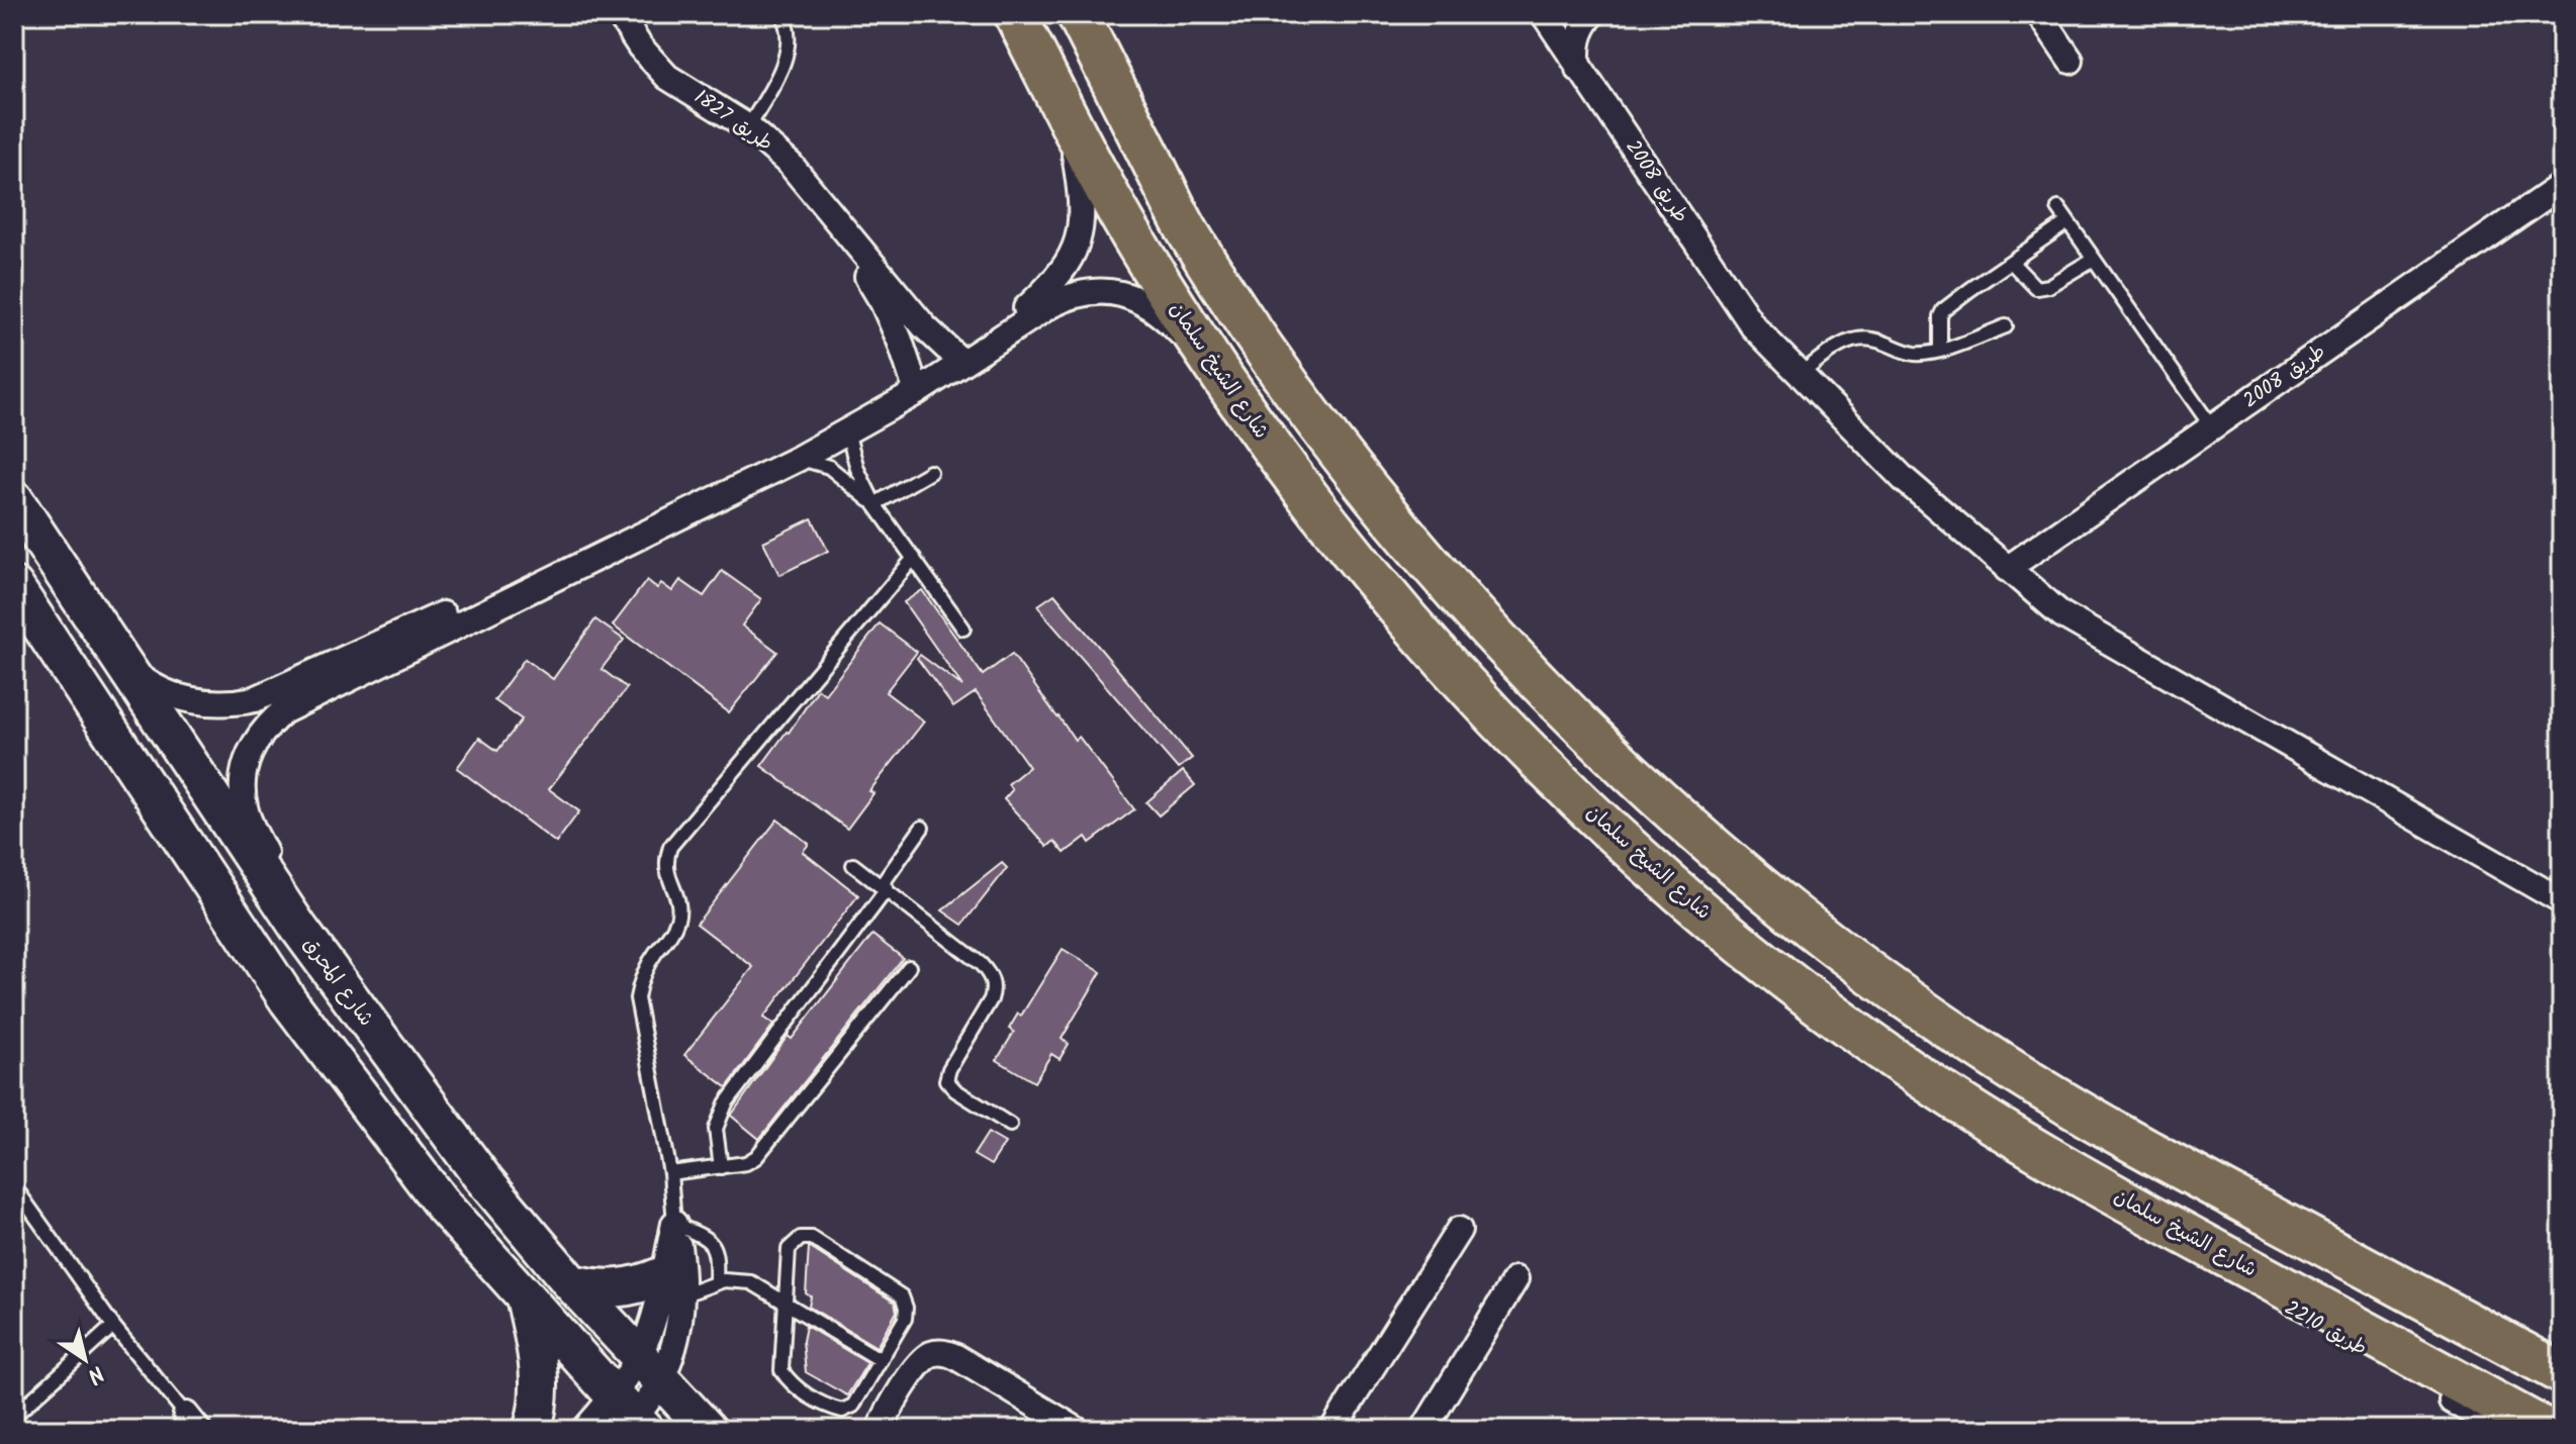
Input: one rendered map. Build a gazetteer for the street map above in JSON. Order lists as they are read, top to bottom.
{
  "streets": {
    "main road": ["شارع الشيخ سلمان", "شارع المحرق"],
    "street": ["طريق 1827", "طريق 2008", "طريق 2210"]
  },
  "crossings": [
    ["شارع الشيخ سلمان", "طريق 2210"]
  ],
  "north": "bottom right"
}
